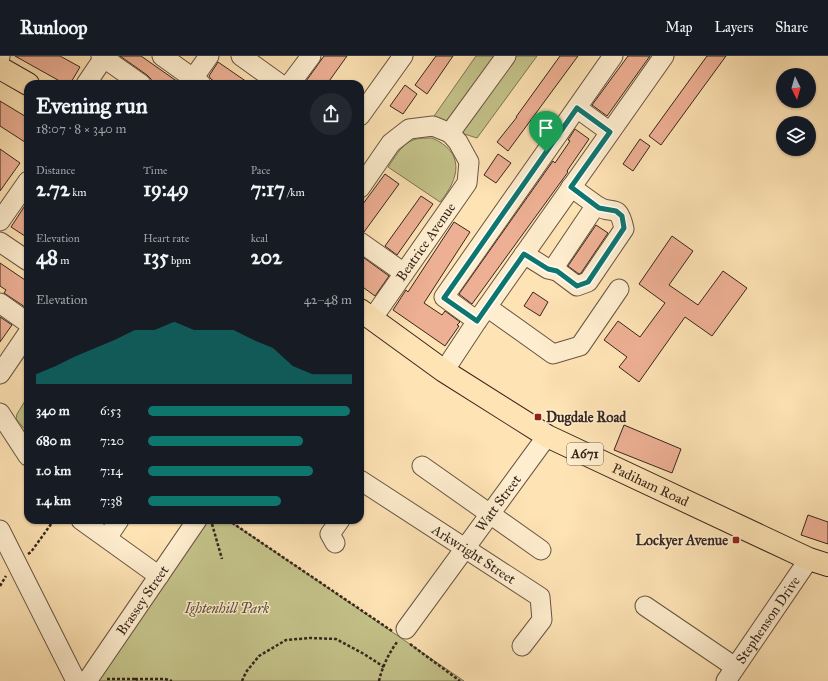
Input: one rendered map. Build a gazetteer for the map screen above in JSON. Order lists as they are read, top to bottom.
{
  "streets": {
    "main road": ["A671", "Padiham Road"],
    "street": [
      "Beatrice Avenue",
      "Watt Street",
      "Arkwright Street",
      "Brassey Street",
      "Stephenson Drive"
    ]
  },
  "crossings": [
    ["Beatrice Avenue", "Padiham Road"],
    ["Padiham Road", "Watt Street"],
    ["Padiham Road", "Stephenson Drive"],
    ["Watt Street", "Arkwright Street"]
  ],
  "parks": ["Ightenhill Park"],
  "places": {
    "transit": ["Dugdale Road", "Lockyer Avenue"]
  },
  "north": "bottom",
  "page": {
    "header": "Runloop",
    "nav": ["Map", "Layers", "Share"],
    "heading": ["Evening run", "18:07 · 8 × 340 m"],
    "stats": [
      ["Distance", "2.72 km"],
      ["Time", "19:49"],
      ["Pace", "7:17 /km"],
      ["Elevation", "48 m"],
      ["Heart rate", "135 bpm"],
      ["kcal", "202"]
    ],
    "chart": ["Elevation", "42–48 m"],
    "list": [
      {
        "name": "340 m",
        "note": "6:53"
      },
      {
        "name": "680 m",
        "note": "7:20"
      },
      {
        "name": "1.0 km",
        "note": "7:14"
      },
      {
        "name": "1.4 km",
        "note": "7:38"
      }
    ]
  }
}
